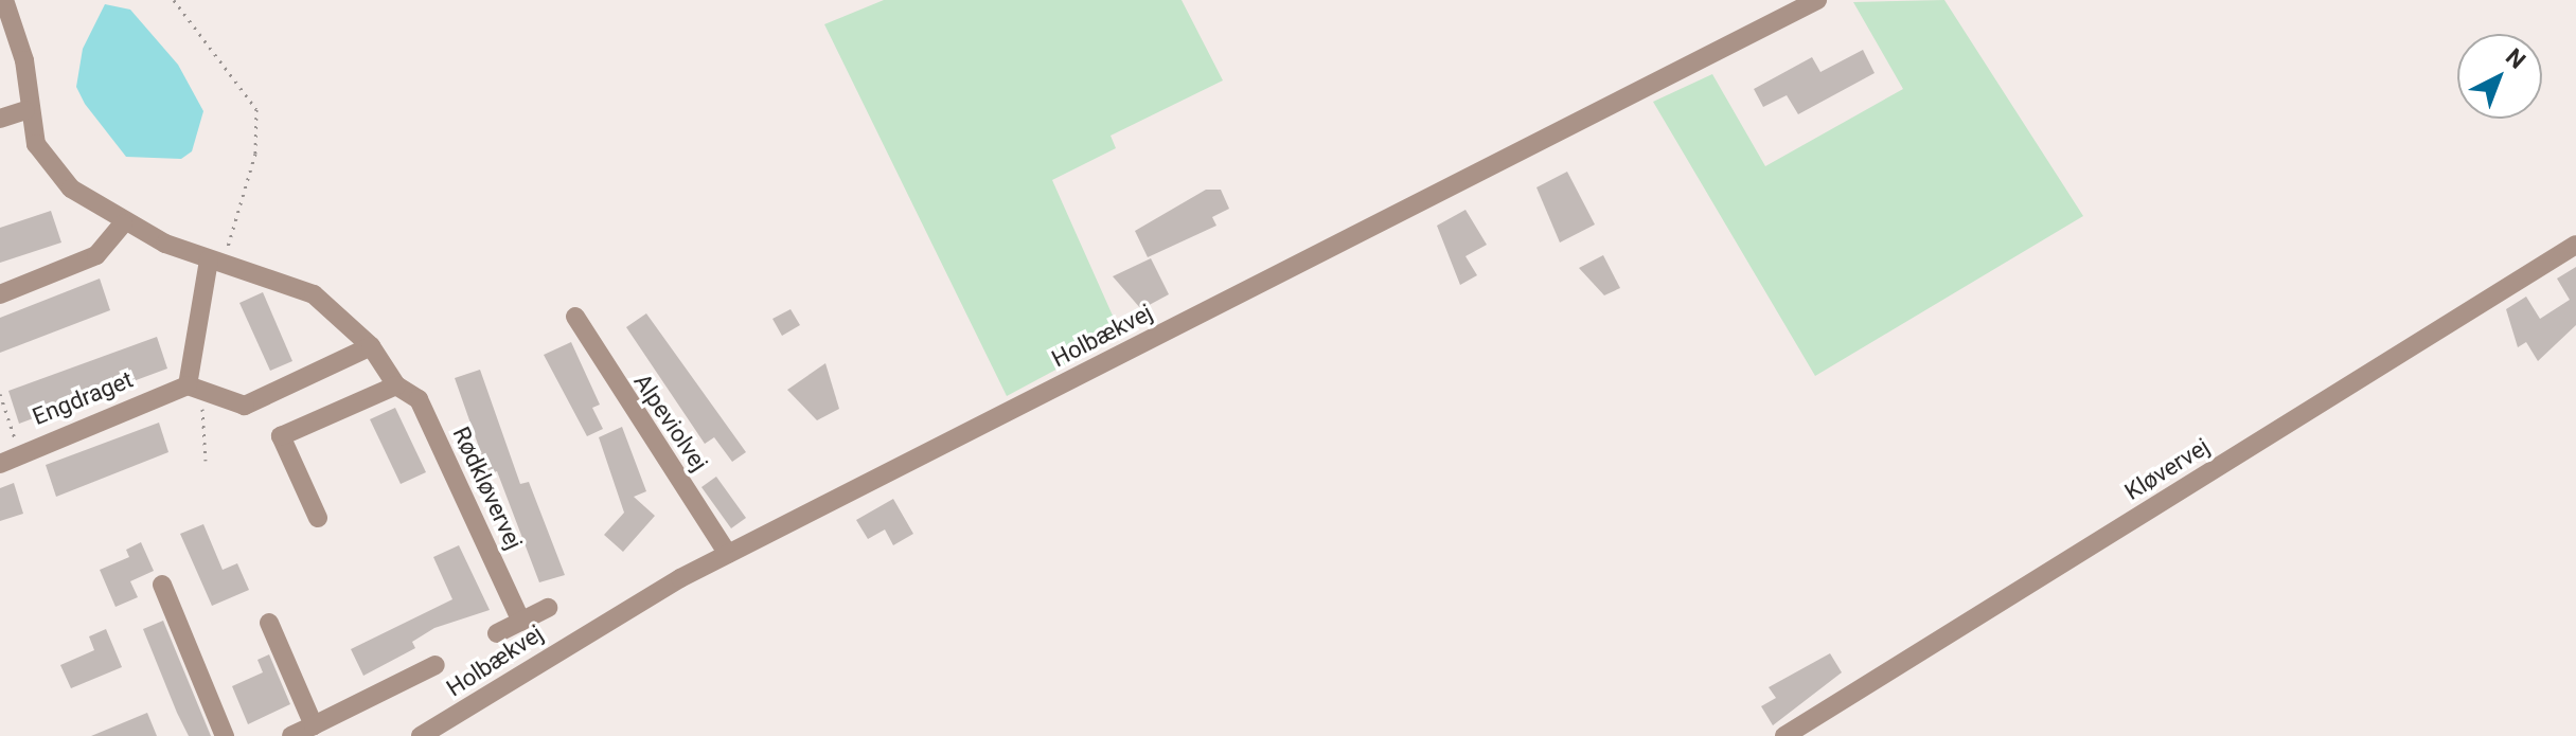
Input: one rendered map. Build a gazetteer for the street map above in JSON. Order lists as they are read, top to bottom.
{
  "streets": {
    "street": [
      "Holbækvej",
      "Engdraget",
      "Alpeviolvej",
      "Kløvervej",
      "Rødkløvervej"
    ]
  },
  "crossings": [
    ["Holbækvej", "Alpeviolvej"]
  ],
  "north": "top right"
}
